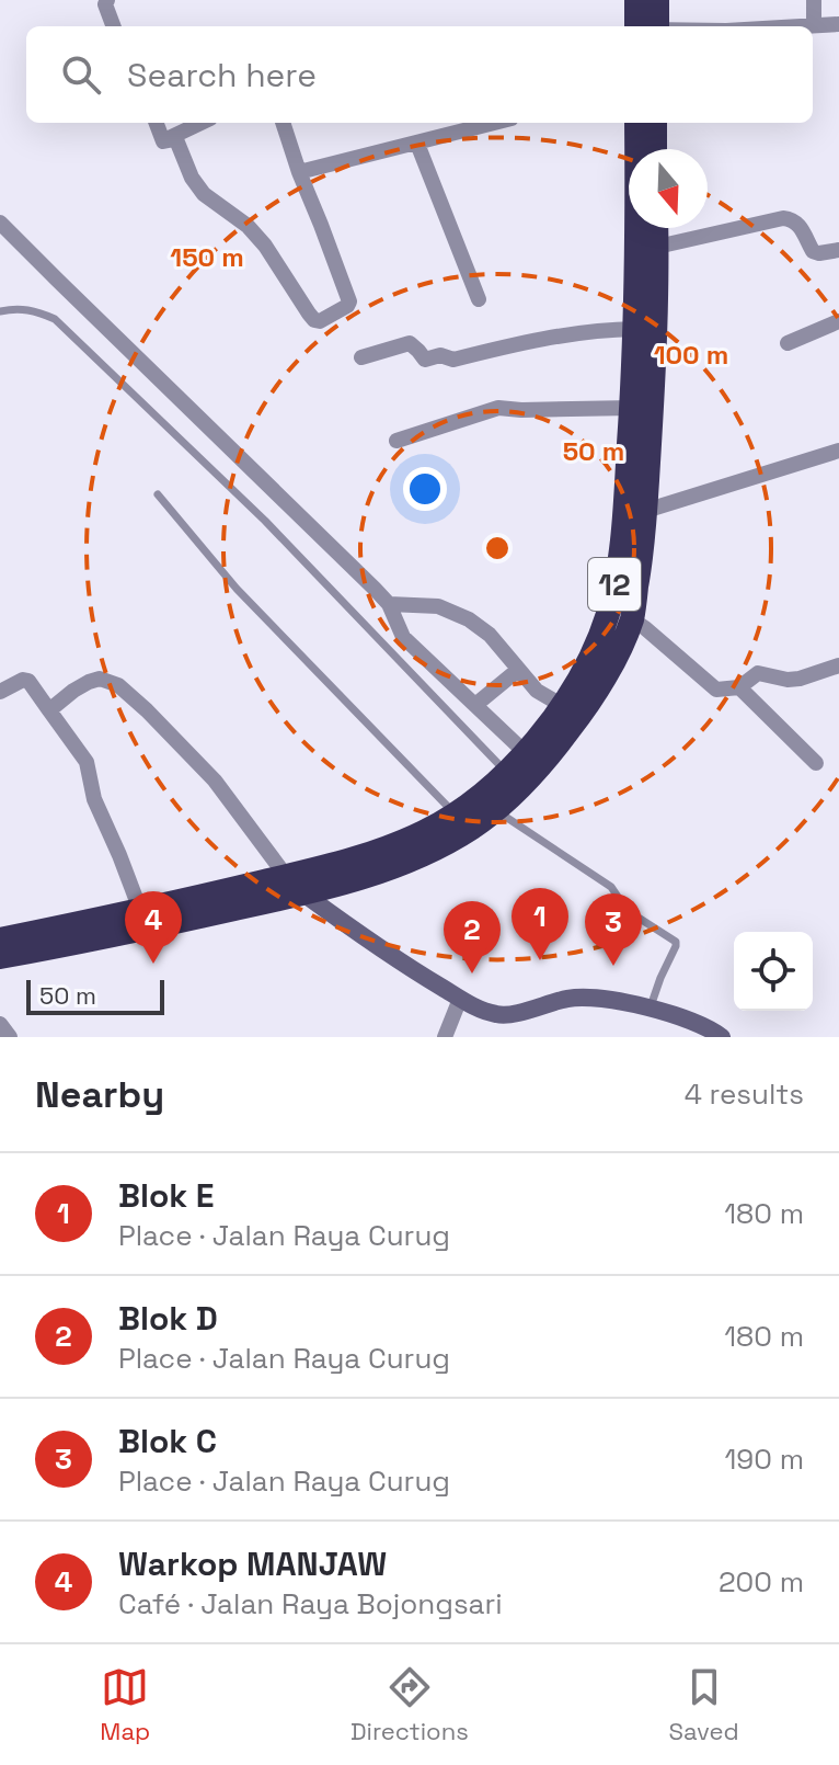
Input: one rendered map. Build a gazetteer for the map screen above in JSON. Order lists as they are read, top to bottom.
{
  "streets": {
    "highway": ["12"]
  },
  "scale_bar": "50 m",
  "north": "bottom",
  "page": {
    "search": "Search here",
    "pins": [
      "1",
      "4",
      "3",
      "2"
    ],
    "scale": "50 m",
    "heading": ["Nearby", "4 results"],
    "list": [
      {
        "mark": "1",
        "name": "Blok E",
        "note": "Place · Jalan Raya Curug",
        "value": "180 m"
      },
      {
        "mark": "2",
        "name": "Blok D",
        "note": "Place · Jalan Raya Curug",
        "value": "180 m"
      },
      {
        "mark": "3",
        "name": "Blok C",
        "note": "Place · Jalan Raya Curug",
        "value": "190 m"
      },
      {
        "mark": "4",
        "name": "Warkop MANJAW",
        "note": "Café · Jalan Raya Bojongsari",
        "value": "200 m"
      }
    ],
    "nav": ["Map", "Directions", "Saved"]
  },
  "rings": ["150 m", "100 m", "50 m"]
}
